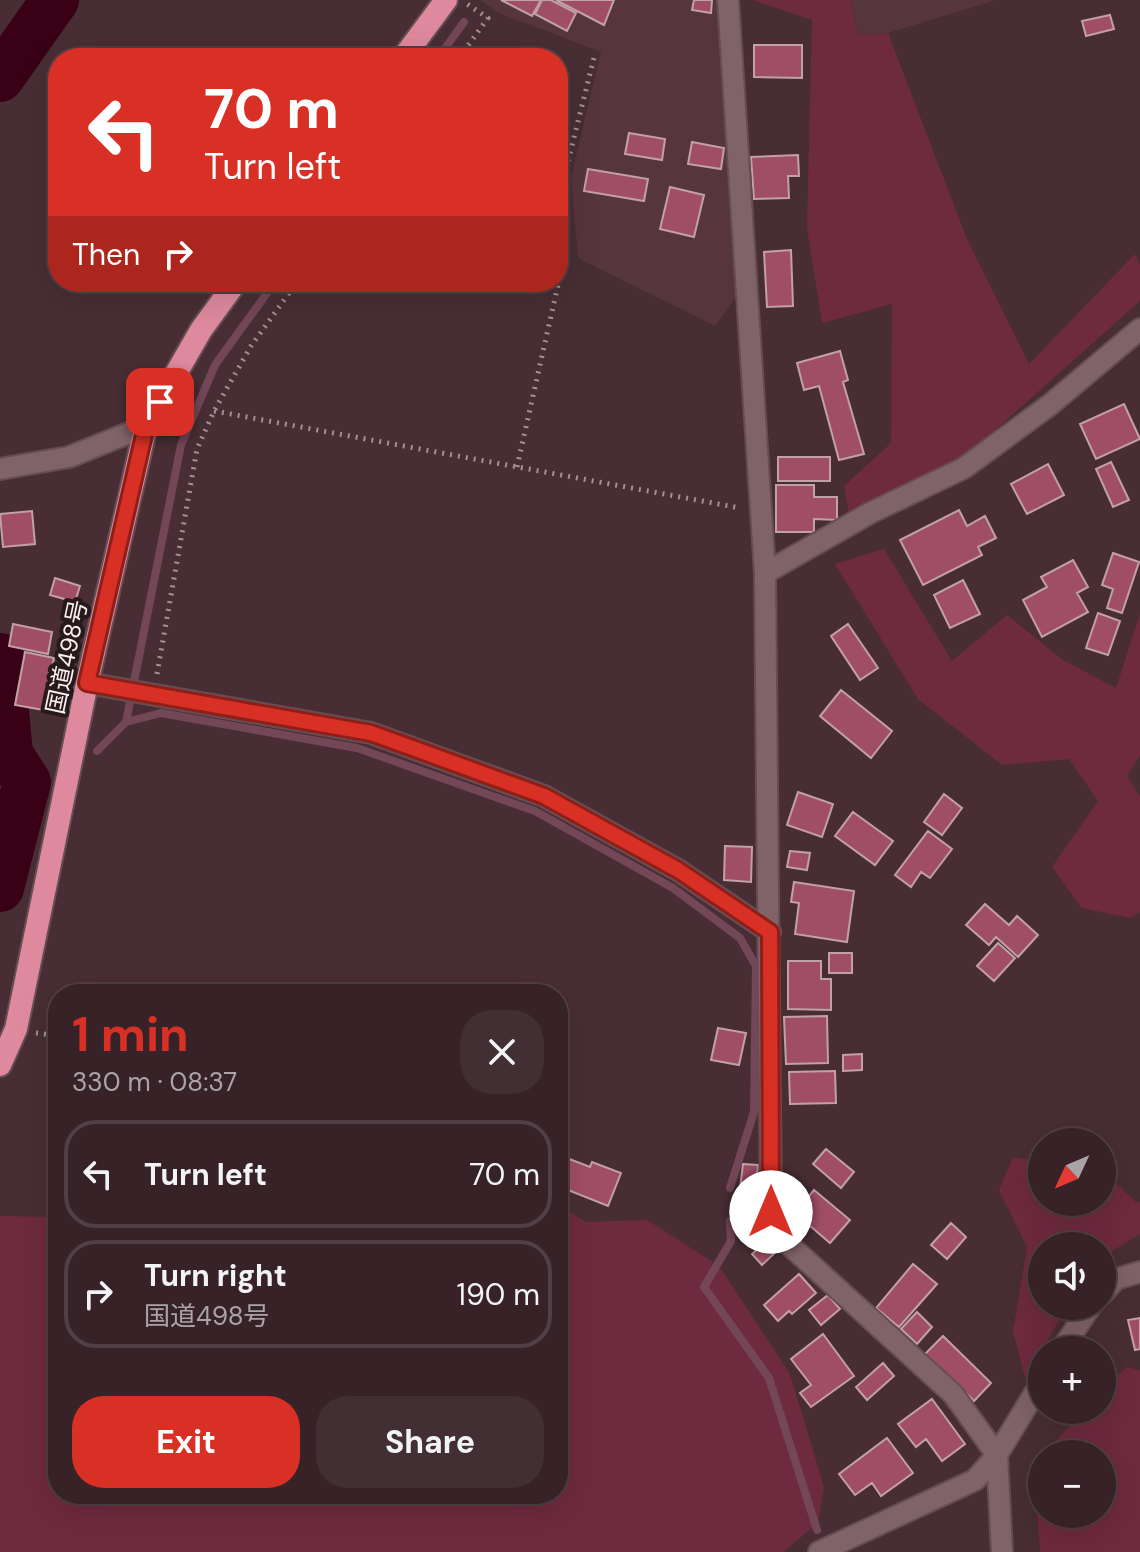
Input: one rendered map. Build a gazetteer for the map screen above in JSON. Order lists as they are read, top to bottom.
{
  "streets": {
    "highway": ["国道498号"]
  },
  "north": "bottom left",
  "page": {
    "turn": ["70 m", "Turn left"],
    "then": "Then",
    "heading": ["1 min", "330 m · 08:37"],
    "list": [
      {
        "name": "Turn left",
        "value": "70 m"
      },
      {
        "name": "Turn right",
        "note": "国道498号",
        "value": "190 m"
      }
    ],
    "map_buttons": ["+", "−"],
    "buttons": ["Exit", "Share"]
  }
}
